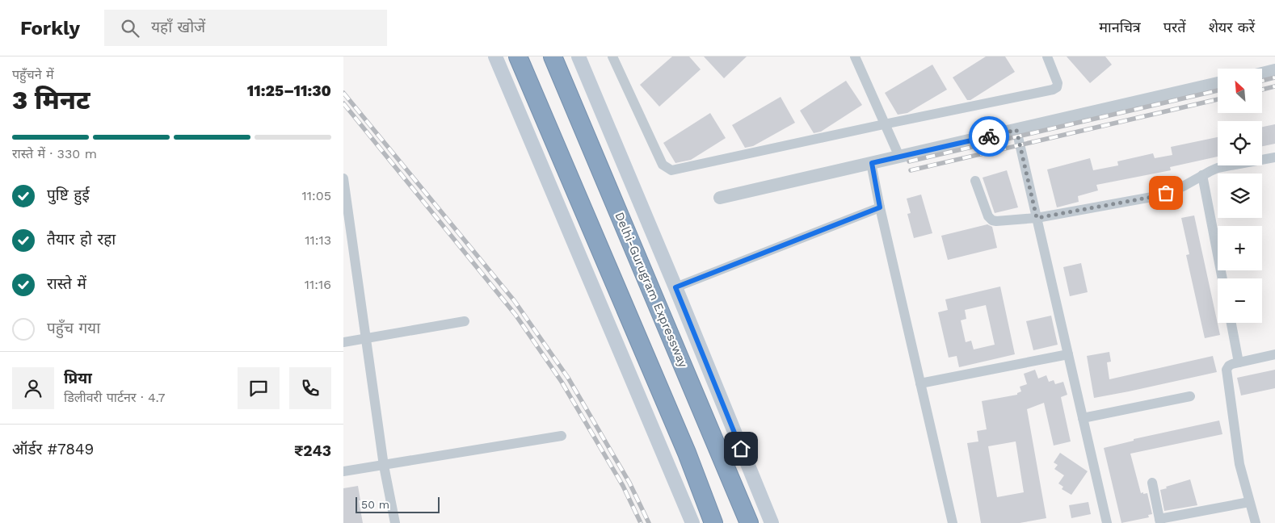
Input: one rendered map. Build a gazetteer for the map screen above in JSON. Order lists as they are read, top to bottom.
{
  "streets": {
    "highway": ["Delhi-Gurugram Expressway"]
  },
  "scale_bar": "50 m",
  "north": "top left",
  "page": {
    "header": "Forkly",
    "search": "यहाँ खोजें",
    "nav": ["मानचित्र", "परतें", "शेयर करें"],
    "heading": ["3 मिनट", "पहुँचने में", "11:25–11:30"],
    "panel": [
      "प्रिया",
      "डिलीवरी पार्टनर · 4.7",
      "ऑर्डर #7849",
      "₹243"
    ],
    "map_buttons": ["+", "−"],
    "bar": "रास्ते में · 330 m",
    "list": [
      ["पुष्टि हुई", "11:05"],
      ["तैयार हो रहा", "11:13"],
      ["रास्ते में", "11:16"],
      "पहुँच गया"
    ],
    "scale": "50 m"
  }
}
